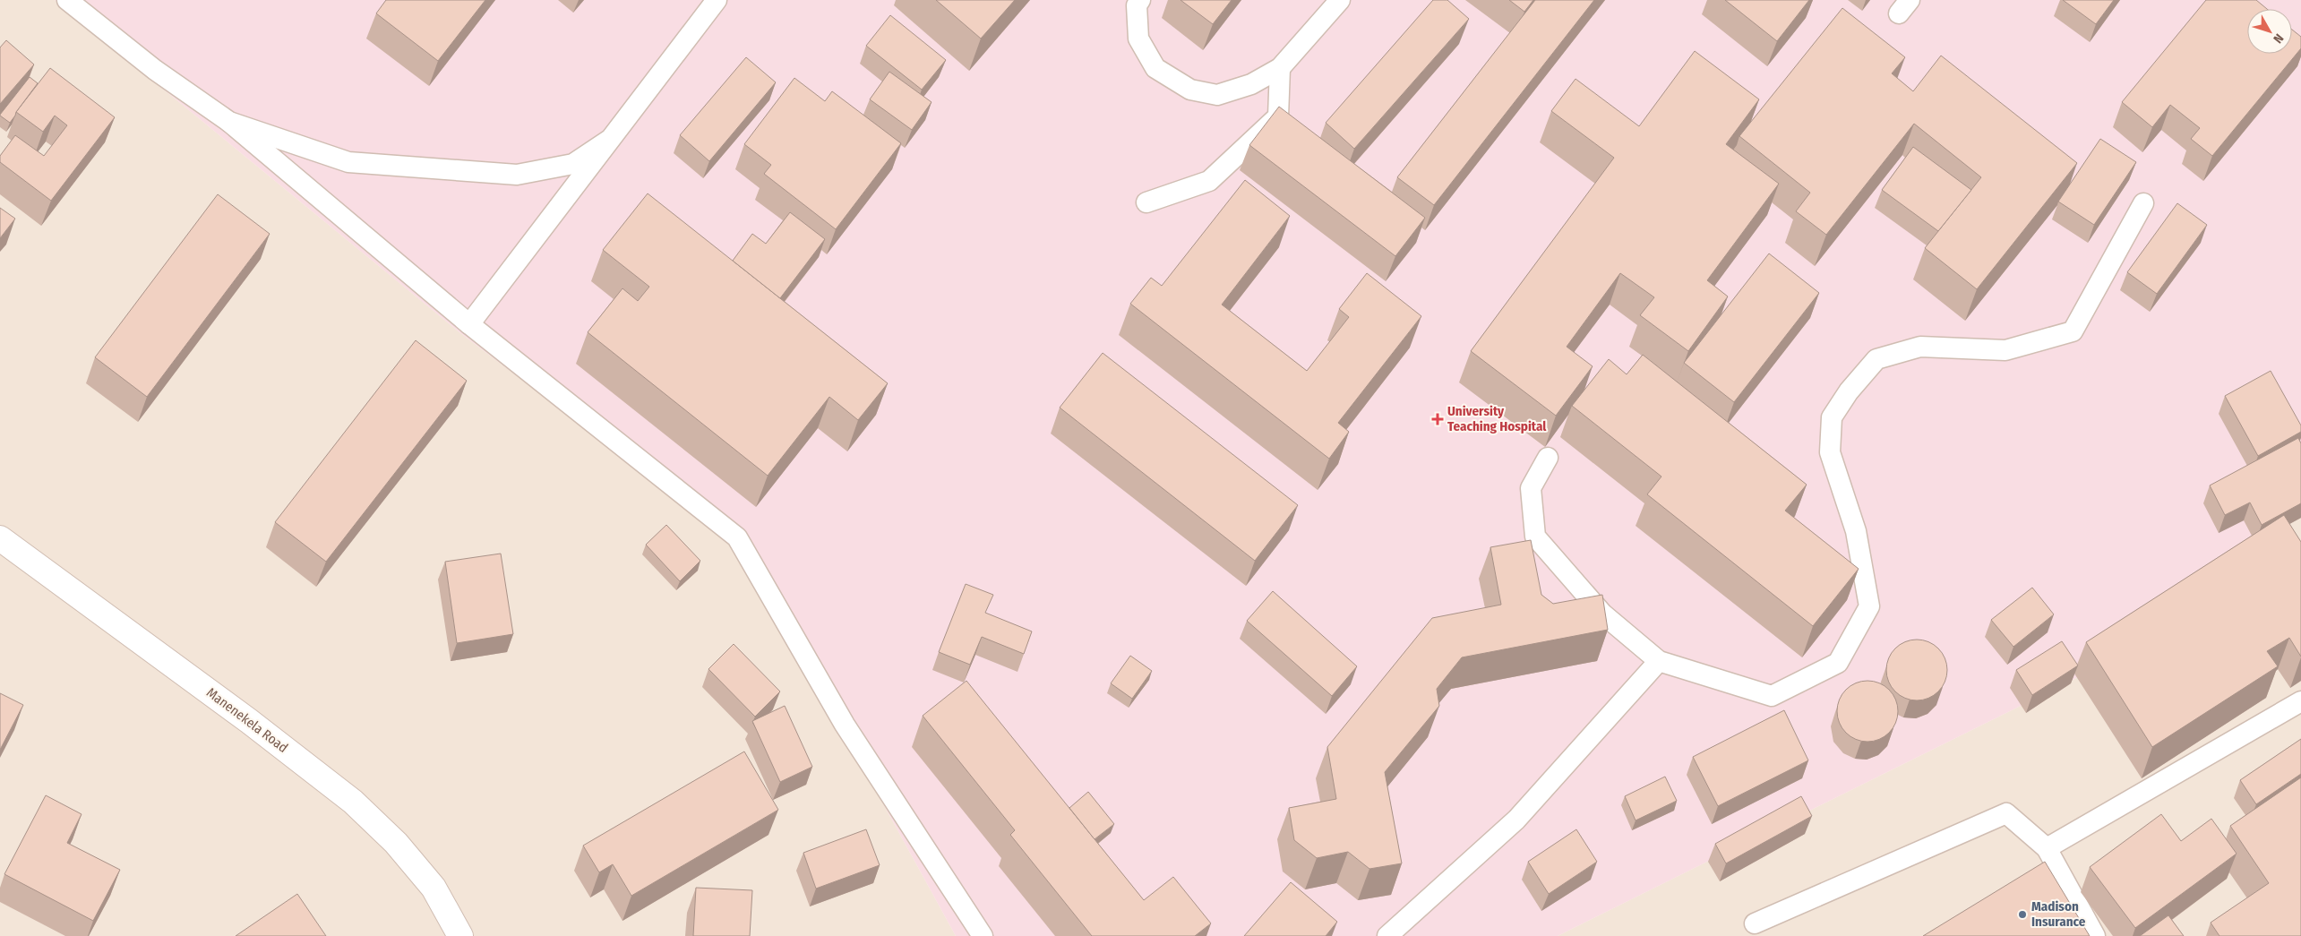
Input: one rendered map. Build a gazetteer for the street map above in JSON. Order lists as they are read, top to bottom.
{
  "streets": {
    "street": ["Manenekela Road"]
  },
  "places": {
    "health": ["University Teaching Hospital"],
    "other": ["Madison Insurance"]
  },
  "north": "bottom right"
}
